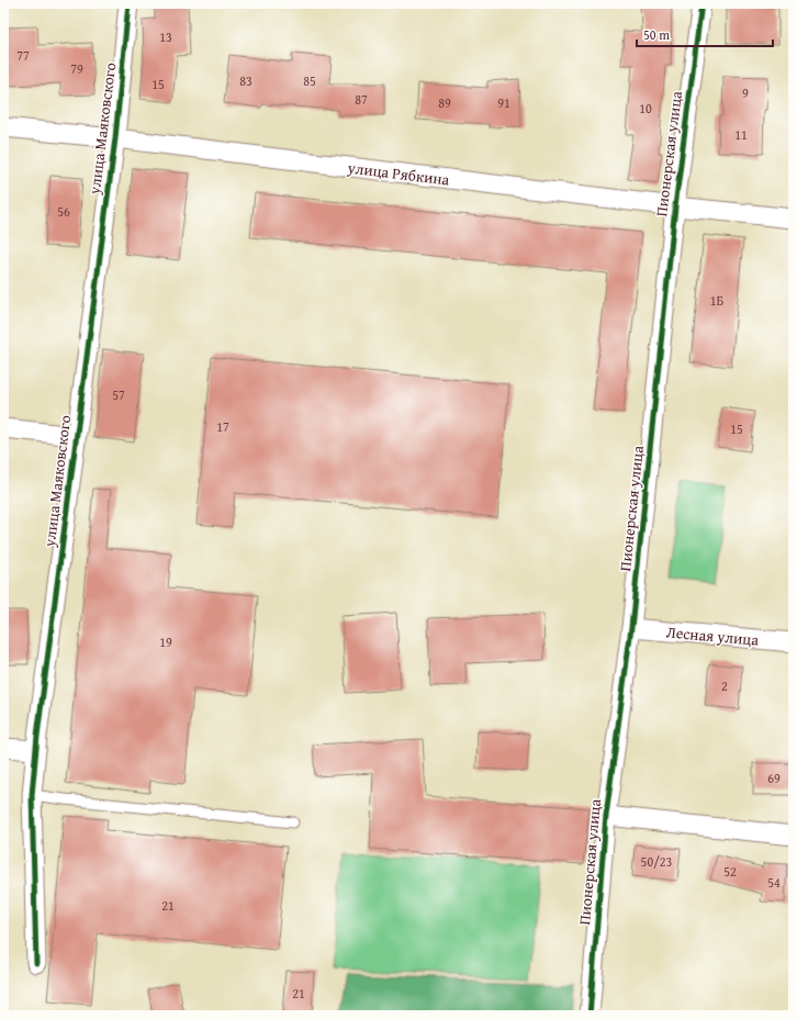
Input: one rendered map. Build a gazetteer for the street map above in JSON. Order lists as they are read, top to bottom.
{
  "streets": {
    "street": [
      "улица Маяковского",
      "Пионерская улица",
      "улица Рябкина",
      "Лесная улица"
    ]
  },
  "crossings": [
    ["улица Маяковского", "улица Рябкина"],
    ["Пионерская улица", "улица Рябкина"],
    ["Пионерская улица", "Лесная улица"]
  ],
  "house_numbers": [
    "13",
    "77",
    "79",
    "83",
    "85",
    "15",
    "9",
    "87",
    "89",
    "91",
    "10",
    "11",
    "56",
    "1Б",
    "57",
    "17",
    "15",
    "19",
    "2",
    "69",
    "50/23",
    "52",
    "54",
    "21",
    "21"
  ],
  "scale_bar": "50 m"
}
